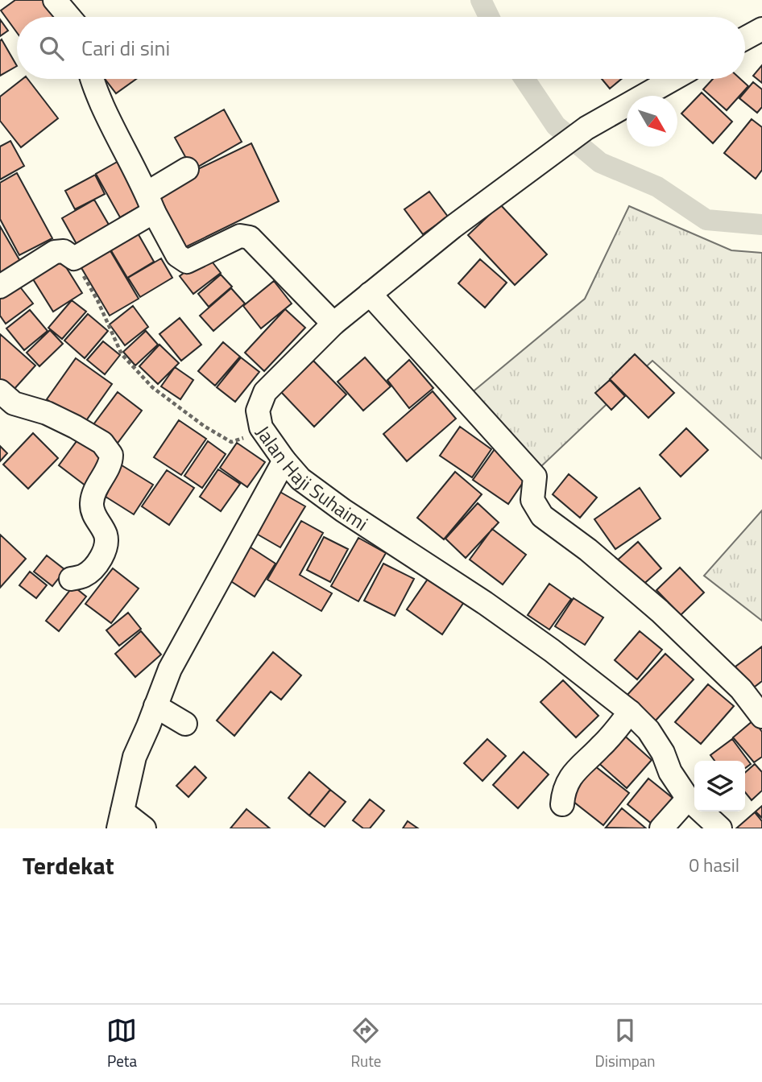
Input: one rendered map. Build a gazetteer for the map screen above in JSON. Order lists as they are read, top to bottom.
{
  "streets": {
    "street": ["Jalan Haji Suhaimi"]
  },
  "north": "bottom right",
  "page": {
    "search": "Cari di sini",
    "heading": ["Terdekat", "0 hasil"],
    "nav": ["Peta", "Rute", "Disimpan"]
  }
}
